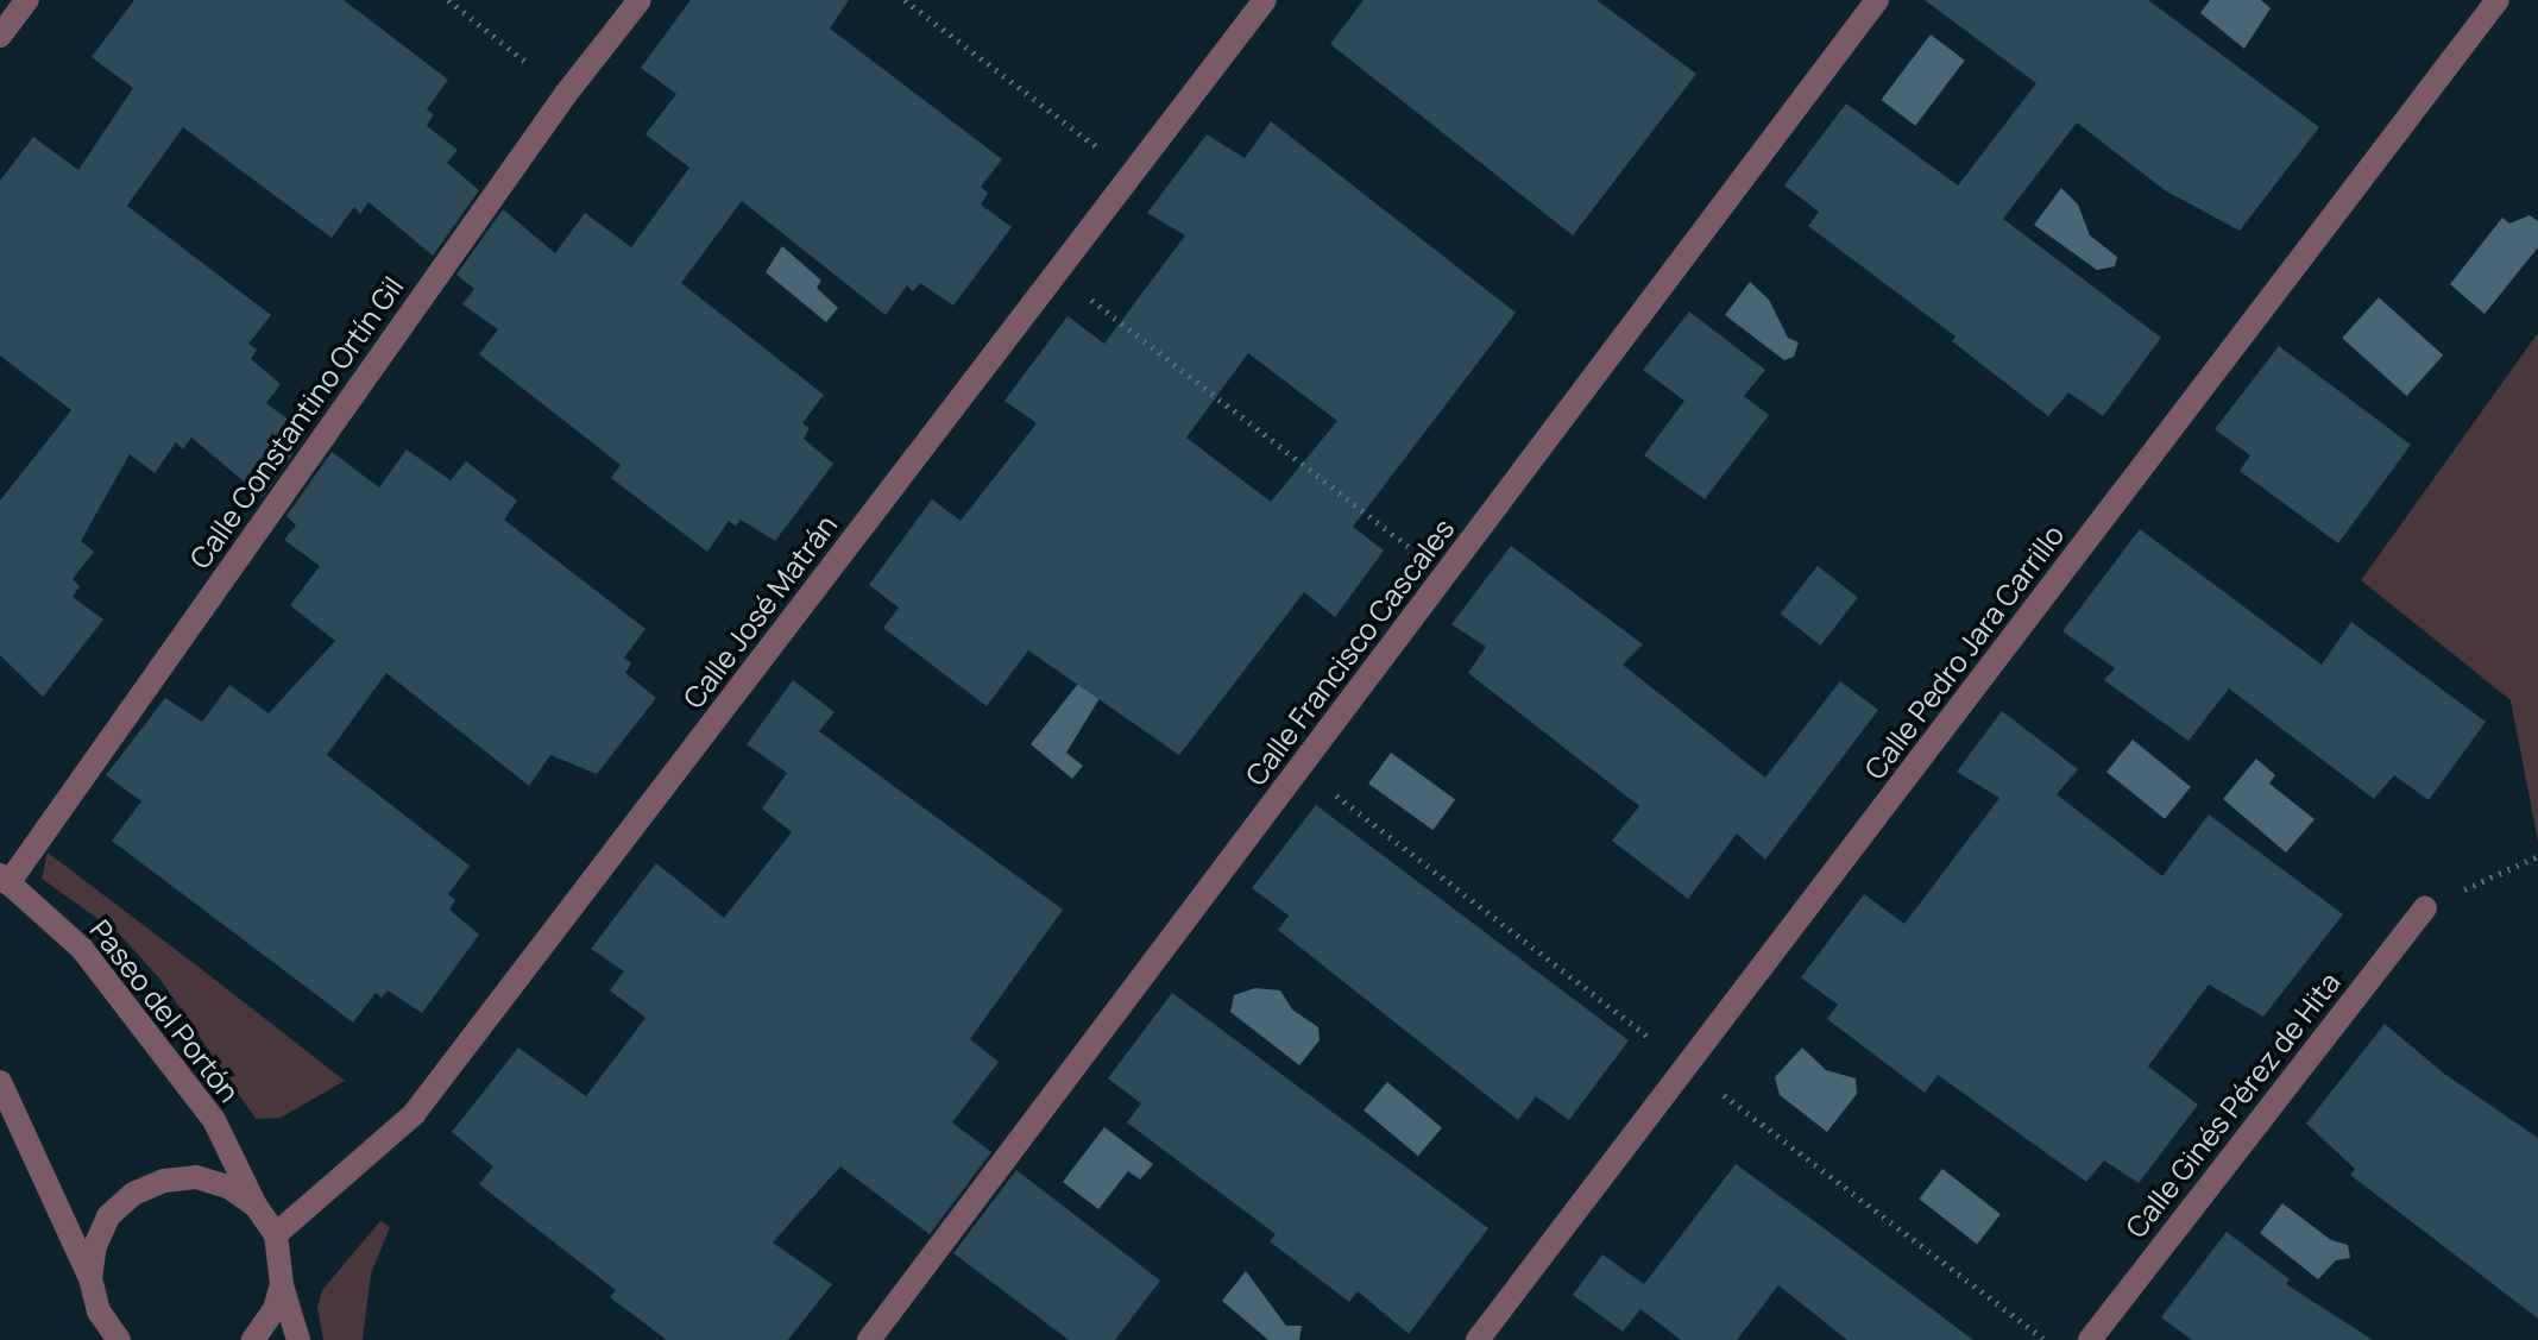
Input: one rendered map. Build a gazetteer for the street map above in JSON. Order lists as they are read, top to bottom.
{
  "streets": {
    "street": [
      "Calle Constantino Ortín Gil",
      "Calle José Matrán",
      "Calle Francisco Cascales",
      "Calle Pedro Jara Carrillo",
      "Paseo del Portón",
      "Calle Ginés Pérez de Hita"
    ]
  },
  "crossings": [
    ["Calle Constantino Ortín Gil", "Paseo del Portón"],
    ["Calle José Matrán", "Paseo del Portón"]
  ]
}
